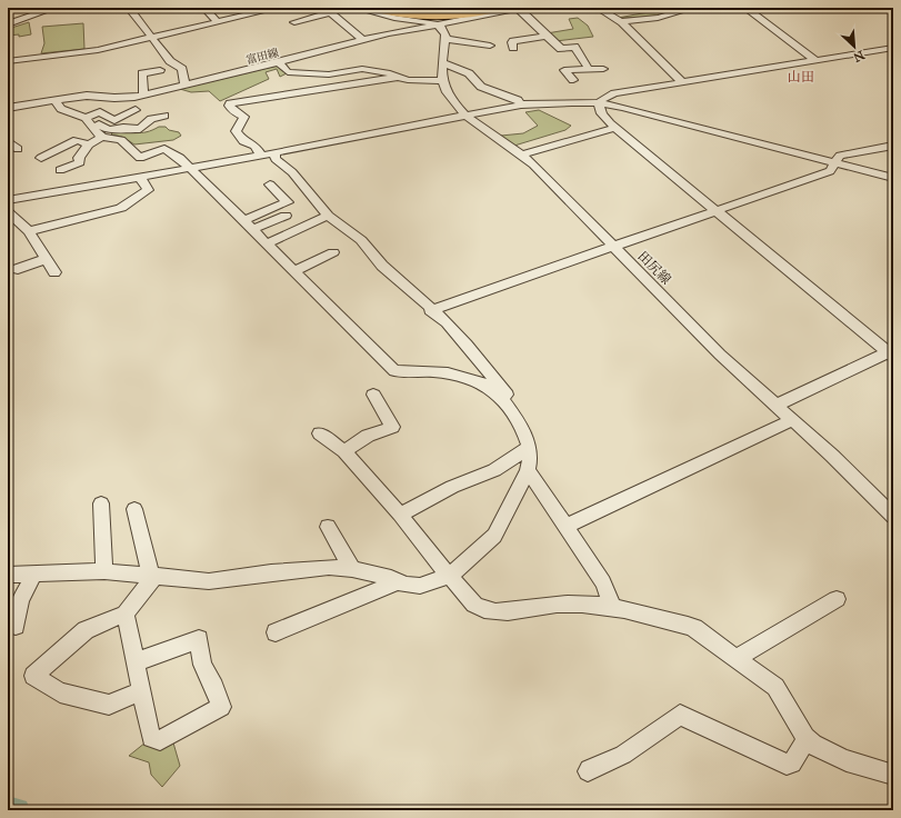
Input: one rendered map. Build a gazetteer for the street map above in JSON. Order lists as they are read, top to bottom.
{
  "streets": {
    "street": ["富田線", "田尻線"]
  },
  "districts": ["山田"],
  "north": "bottom right"
}
